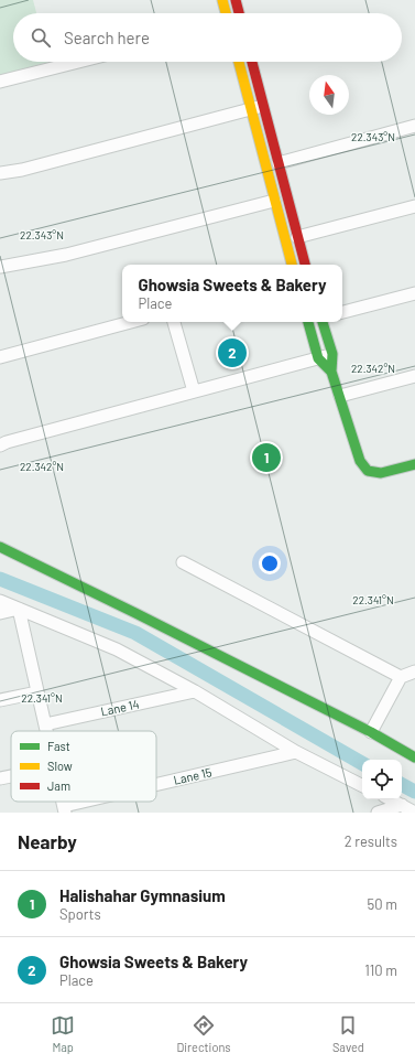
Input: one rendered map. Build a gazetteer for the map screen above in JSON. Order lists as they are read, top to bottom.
{
  "streets": {
    "street": ["Lane 14", "Lane 15"]
  },
  "legend": ["Fast", "Slow", "Jam"],
  "north": "top",
  "page": {
    "search": "Search here",
    "popup": ["Ghowsia Sweets & Bakery", "Place"],
    "pins": ["2", "1"],
    "heading": ["Nearby", "2 results"],
    "list": [
      {
        "mark": "1",
        "name": "Halishahar Gymnasium",
        "note": "Sports",
        "value": "50 m"
      },
      {
        "mark": "2",
        "name": "Ghowsia Sweets & Bakery",
        "note": "Place",
        "value": "110 m"
      }
    ],
    "nav": ["Map", "Directions", "Saved"]
  },
  "coordinates": ["22.343°N", "22.342°N", "22.341°N"]
}
